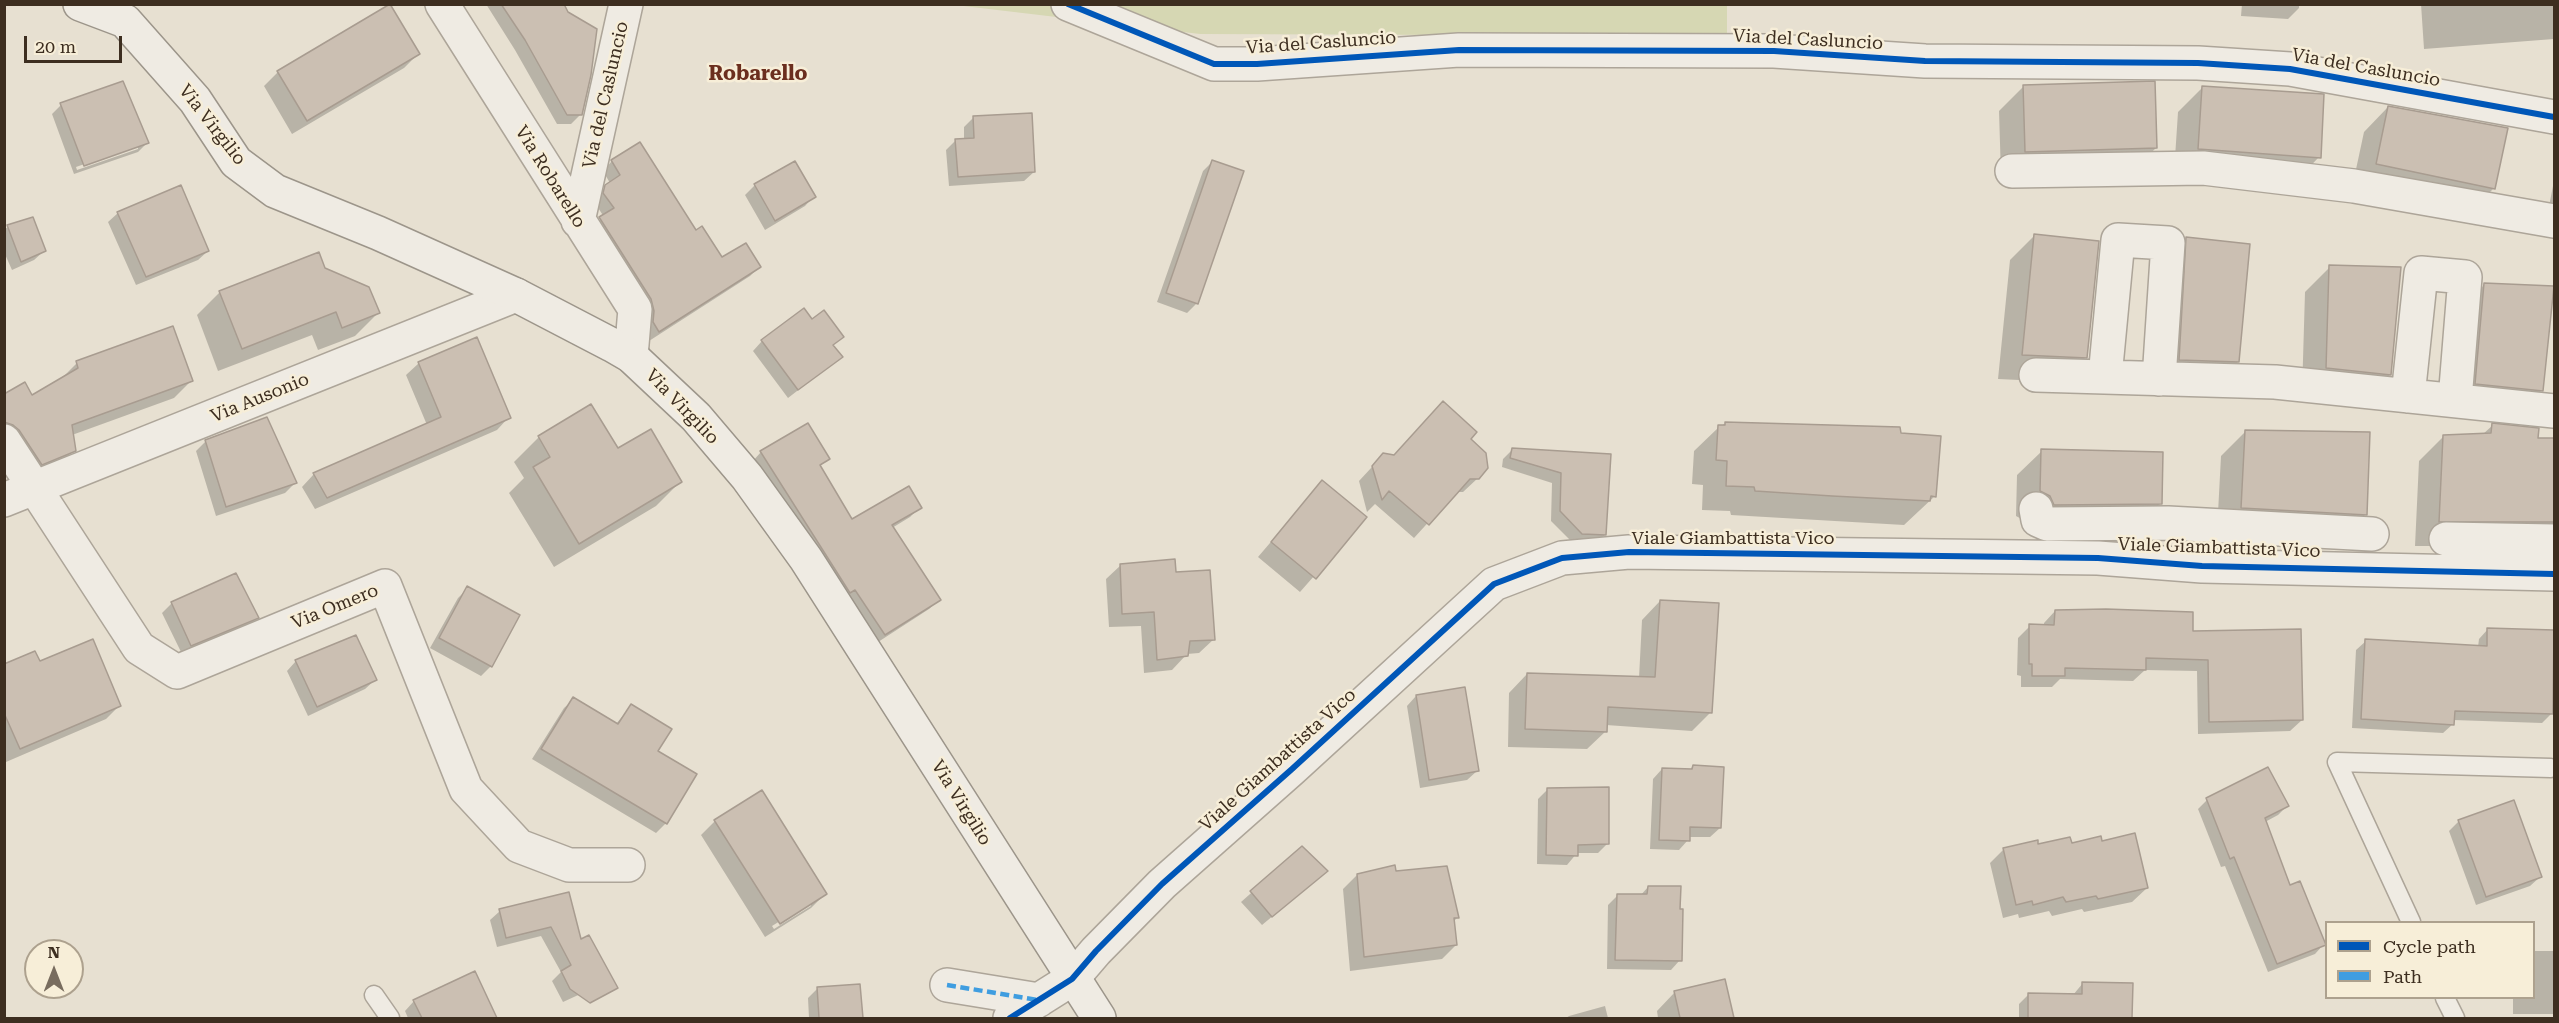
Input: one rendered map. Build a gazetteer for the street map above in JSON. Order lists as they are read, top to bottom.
{
  "streets": {
    "street": [
      "Via del Casluncio",
      "Via Virgilio",
      "Via Robarello",
      "Via Ausonio",
      "Viale Giambattista Vico",
      "Via Omero"
    ]
  },
  "crossings": [
    ["Via del Casluncio", "Via Robarello"],
    ["Via Virgilio", "Via Robarello"],
    ["Via Virgilio", "Via Ausonio"],
    ["Via Virgilio", "Viale Giambattista Vico"],
    ["Via Ausonio", "Via Omero"]
  ],
  "districts": ["Robarello"],
  "legend": ["Cycle path", "Path"],
  "scale_bar": "20 m",
  "north": "top"
}
